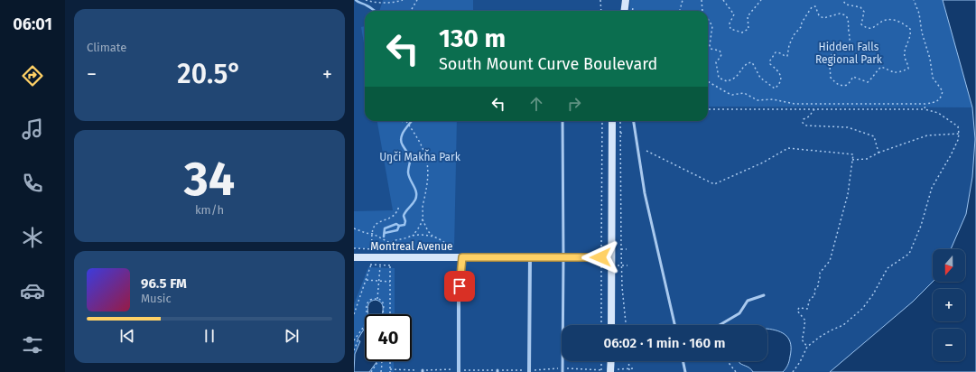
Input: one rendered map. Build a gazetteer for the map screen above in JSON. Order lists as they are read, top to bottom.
{
  "streets": {
    "street": ["Montreal Avenue"]
  },
  "parks": ["Hidden Falls Regional Park", "Uŋči Makȟa Park"],
  "north": "bottom",
  "page": {
    "tabs": "06:01",
    "tile": [
      "Climate",
      ["34", "km/h"]
    ],
    "turn": ["130 m", "South Mount Curve Boulevard"],
    "heat": ["−", "20.5°", "+"],
    "map_buttons": ["+", "−"],
    "song": ["96.5 FM", "Music"],
    "limit": "40",
    "trip": "06:02 · 1 min · 160 m"
  }
}
